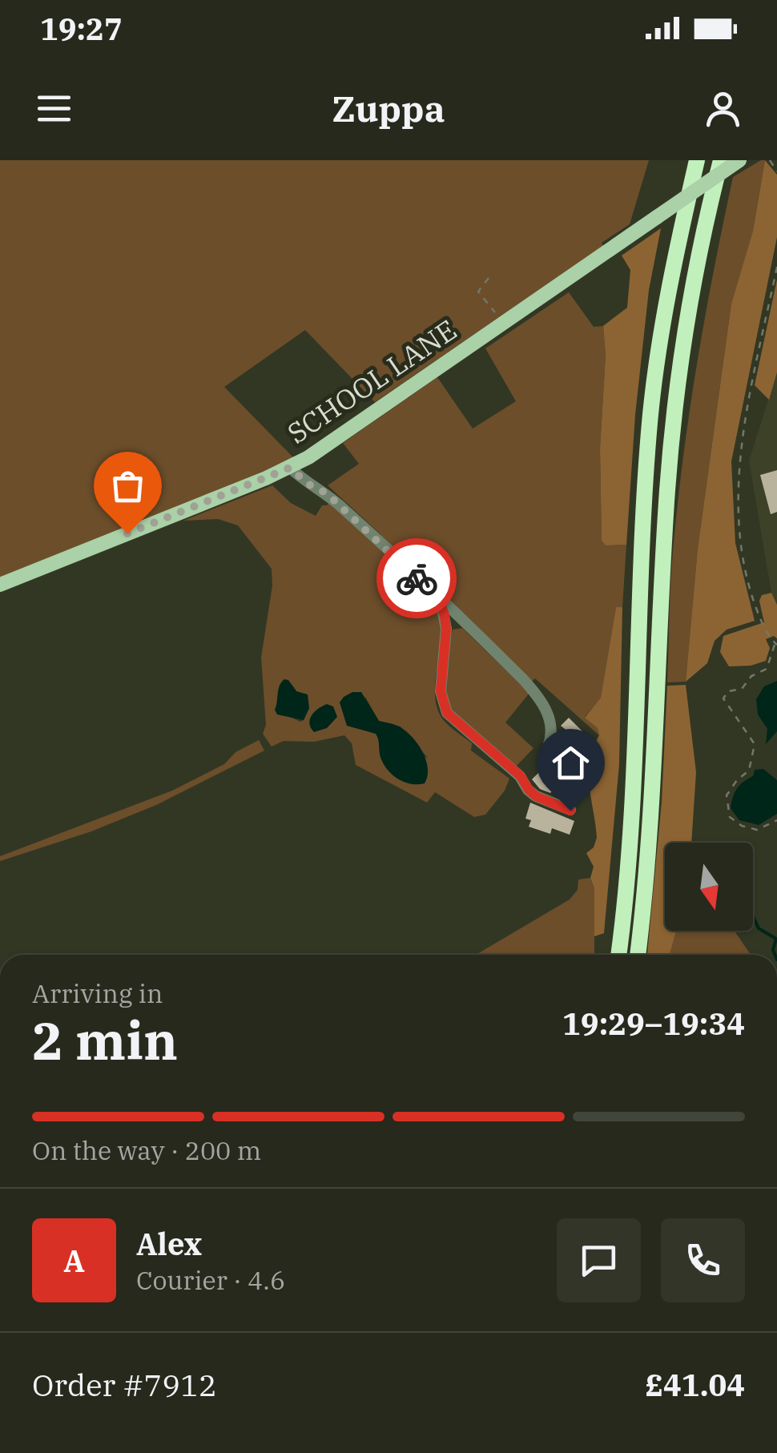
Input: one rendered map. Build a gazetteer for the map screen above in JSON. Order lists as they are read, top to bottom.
{
  "streets": {
    "main road": ["SCHOOL LANE"]
  },
  "north": "bottom",
  "page": {
    "status": "19:27",
    "header": "Zuppa",
    "heading": ["2 min", "Arriving in", "19:29–19:34"],
    "panel": [
      "Alex",
      "Courier · 4.6",
      "Order #7912",
      "£41.04"
    ],
    "bar": "On the way · 200 m",
    "round": "A"
  }
}
